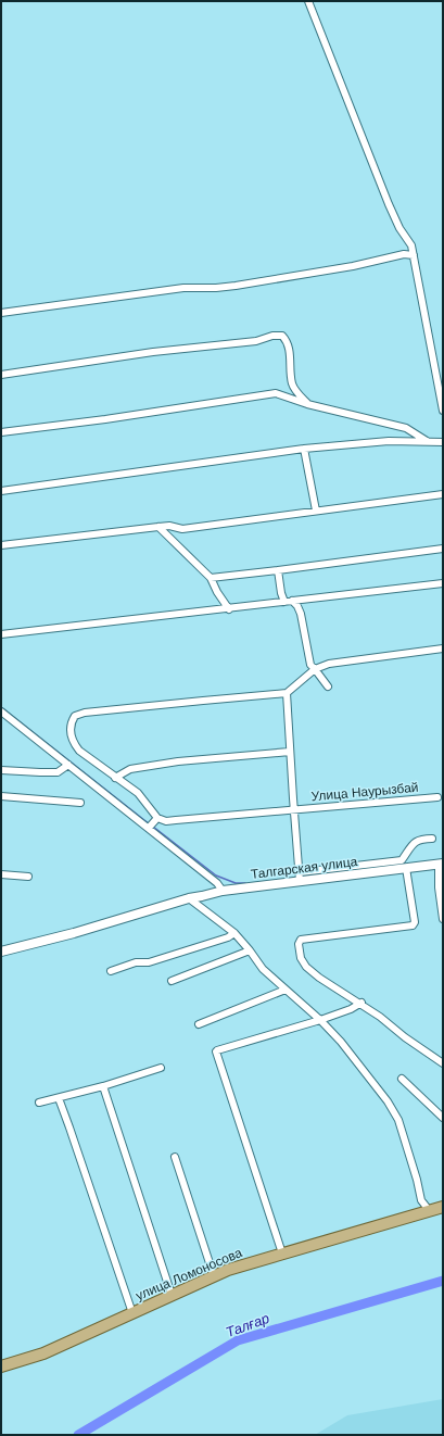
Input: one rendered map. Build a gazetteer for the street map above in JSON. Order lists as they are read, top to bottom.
{
  "streets": {
    "main road": ["улица Ломоносова"],
    "street": ["Улица Наурызбай", "Талгарская улица"]
  },
  "water": ["Талғар"]
}
